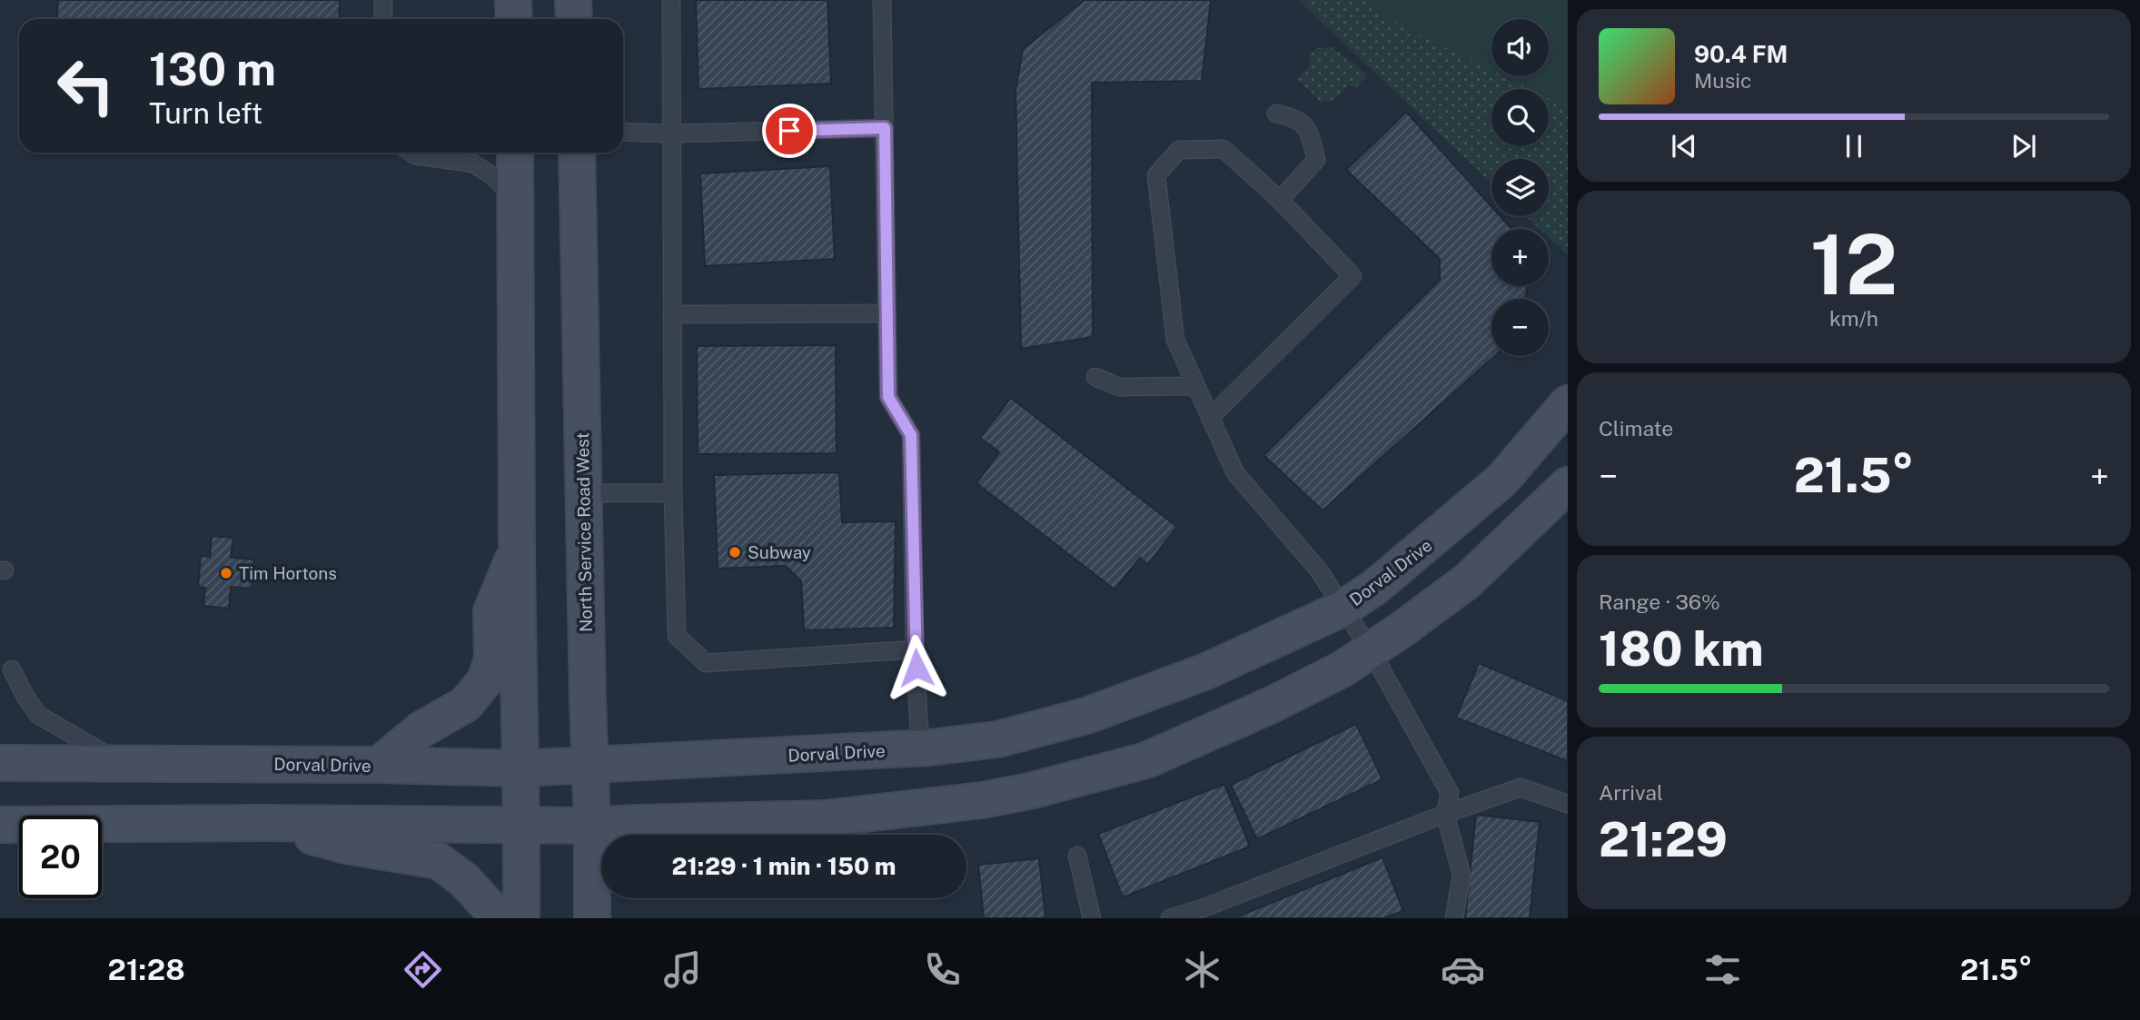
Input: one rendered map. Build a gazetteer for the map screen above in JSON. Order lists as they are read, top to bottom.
{
  "streets": {
    "main road": ["North Service Road West", "Dorval Drive"]
  },
  "crossings": [
    ["North Service Road West", "Dorval Drive"]
  ],
  "places": ["Subway", "Tim Hortons"],
  "page": {
    "map_buttons": ["+", "−"],
    "turn": ["130 m", "Turn left"],
    "song": ["90.4 FM", "Music"],
    "tile": [
      ["12", "km/h"],
      "Climate",
      ["Range · 36%", "180 km"],
      ["Arrival", "21:29"]
    ],
    "heat": ["−", "21.5°", "+"],
    "limit": "20",
    "trip": "21:29 · 1 min · 150 m",
    "tabs": ["21:28", "21.5°"]
  }
}
